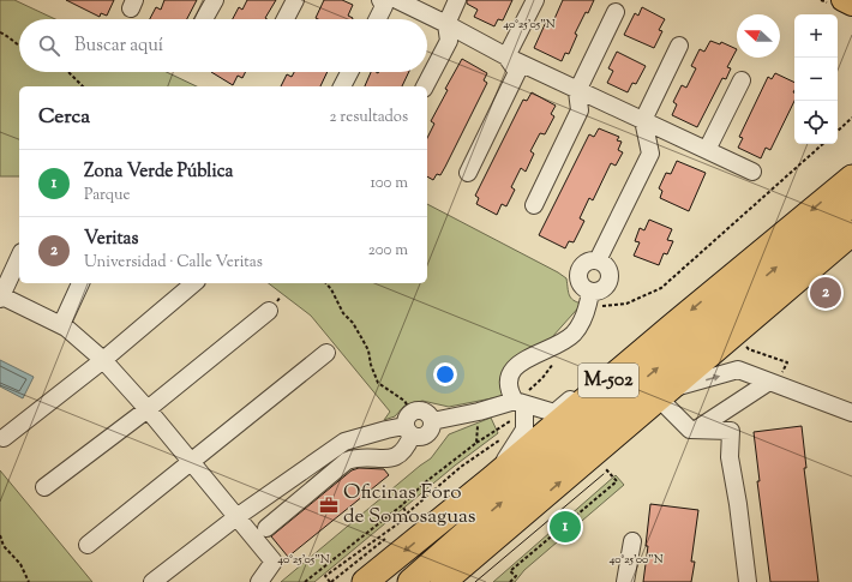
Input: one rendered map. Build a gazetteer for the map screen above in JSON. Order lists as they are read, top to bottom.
{
  "streets": {
    "highway": ["M-502"]
  },
  "places": {
    "office": ["Oficinas Foro de Somosaguas"]
  },
  "north": "left",
  "page": {
    "map_buttons": ["+", "−"],
    "search": "Buscar aquí",
    "heading": ["Cerca", "2 resultados"],
    "list": [
      {
        "mark": "1",
        "name": "Zona Verde Pública",
        "note": "Parque",
        "value": "100 m"
      },
      {
        "mark": "2",
        "name": "Veritas",
        "note": "Universidad · Calle Veritas",
        "value": "200 m"
      }
    ],
    "pins": ["2", "1"]
  },
  "coordinates": ["40°25'05\"N", "40°25'00\"N"]
}
